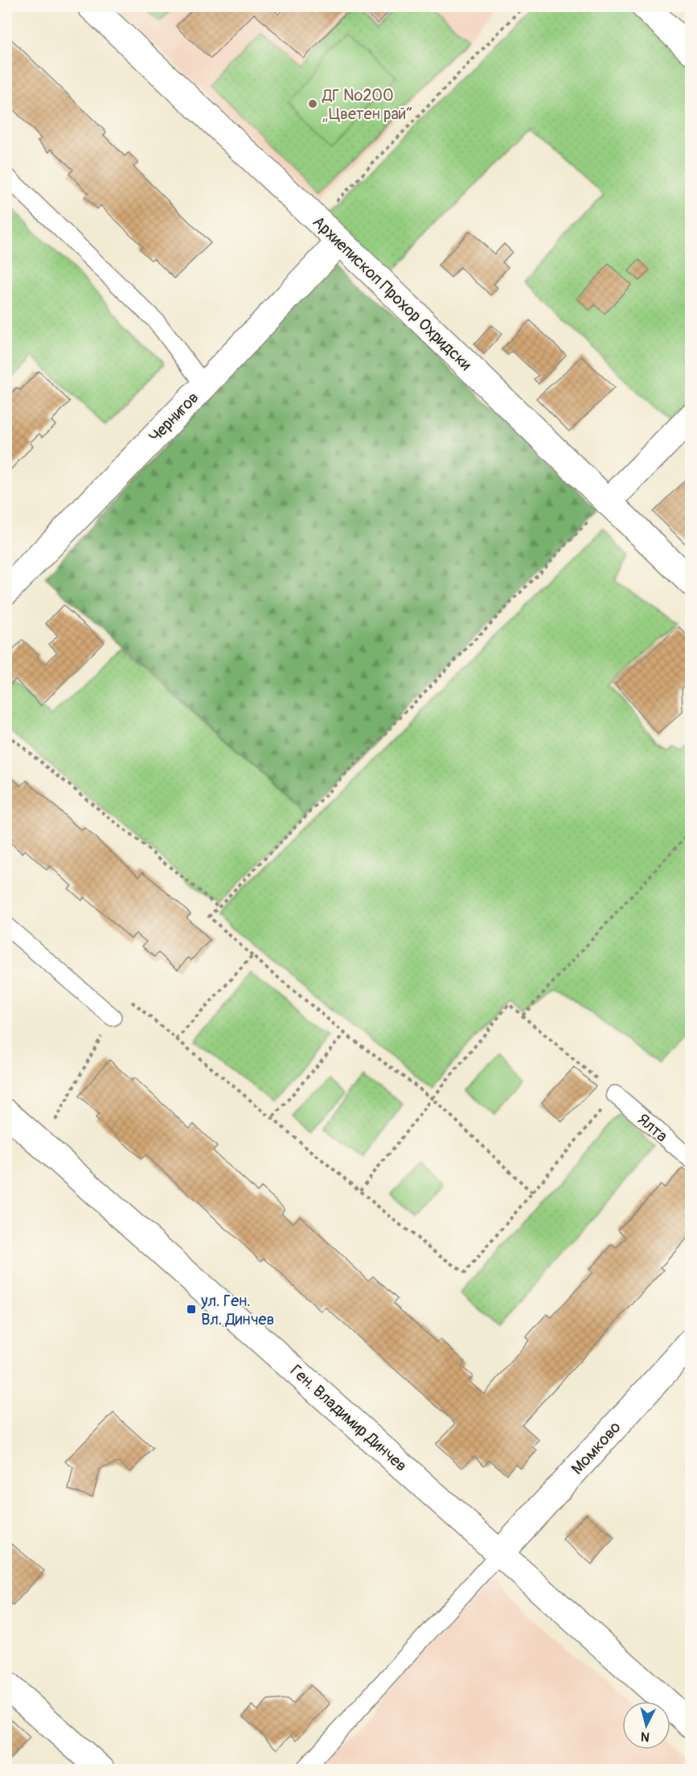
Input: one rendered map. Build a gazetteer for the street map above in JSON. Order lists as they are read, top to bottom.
{
  "streets": {
    "street": [
      "Архиепископ Прохор Охридски",
      "Чернигов",
      "Ген. Владимир Динчев",
      "Момково"
    ],
    "lane": ["Ялта"]
  },
  "crossings": [
    ["Архиепископ Прохор Охридски", "Чернигов"],
    ["Ген. Владимир Динчев", "Момково"]
  ],
  "places": {
    "other": ["ДГ №200 „Цветен рай“"],
    "transit": ["ул. Ген. Вл. Динчев"]
  },
  "north": "bottom"
}
